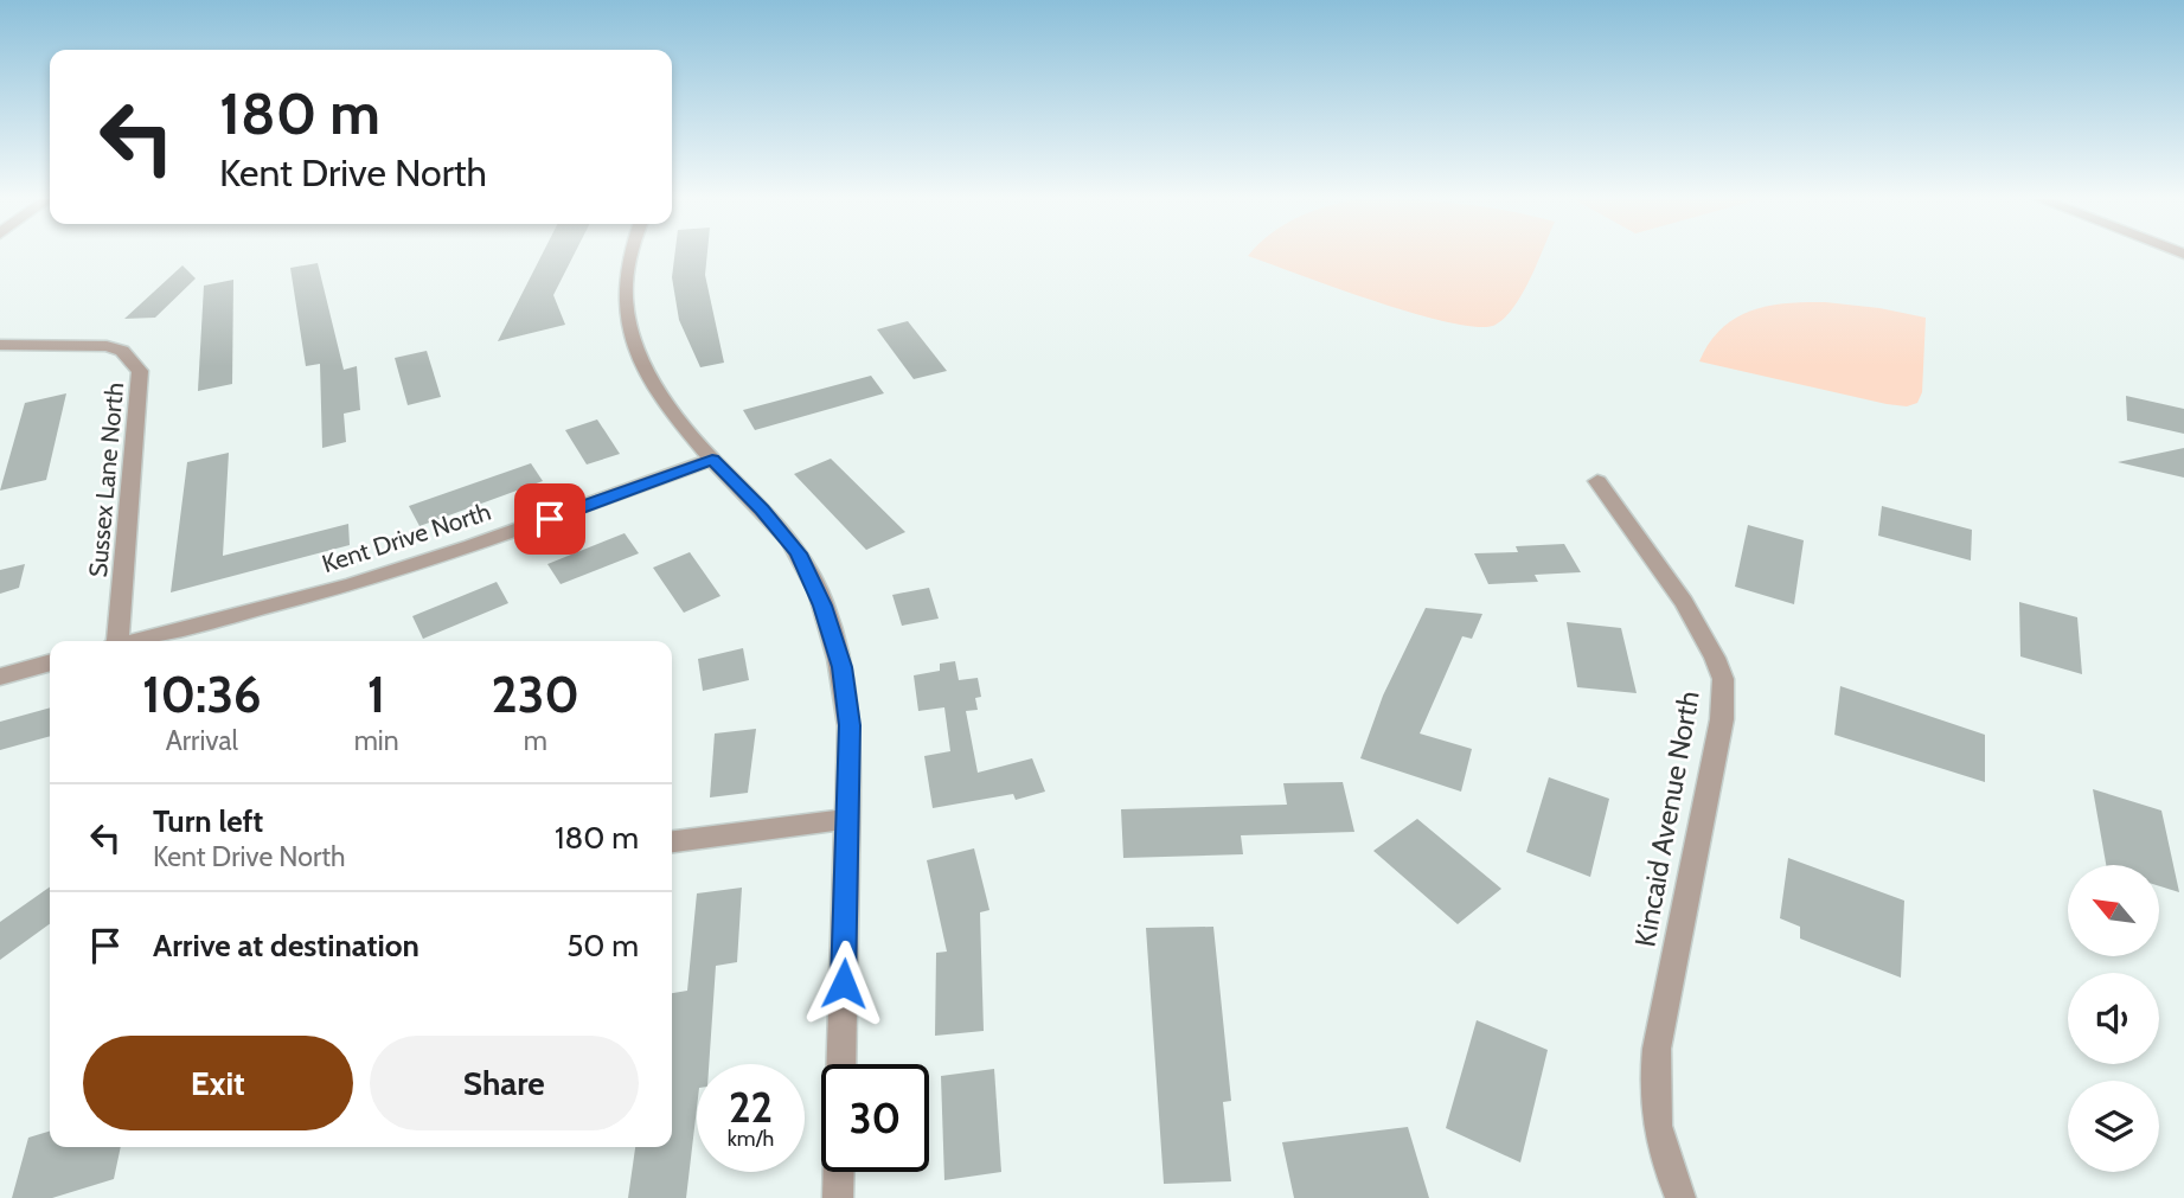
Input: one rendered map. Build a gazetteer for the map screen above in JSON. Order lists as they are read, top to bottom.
{
  "streets": {
    "street": ["Sussex Lane North", "Kent Drive North", "Kincaid Avenue North"]
  },
  "north": "top left",
  "page": {
    "turn": ["180 m", "Kent Drive North"],
    "eta": [
      "10:36",
      "Arrival",
      "1",
      "min",
      "230",
      "m"
    ],
    "list": [
      {
        "name": "Turn left",
        "note": "Kent Drive North",
        "value": "180 m"
      },
      {
        "name": "Arrive at destination",
        "value": "50 m"
      }
    ],
    "buttons": ["Exit", "Share"],
    "speed": "22 km/h",
    "limit": "30"
  }
}
